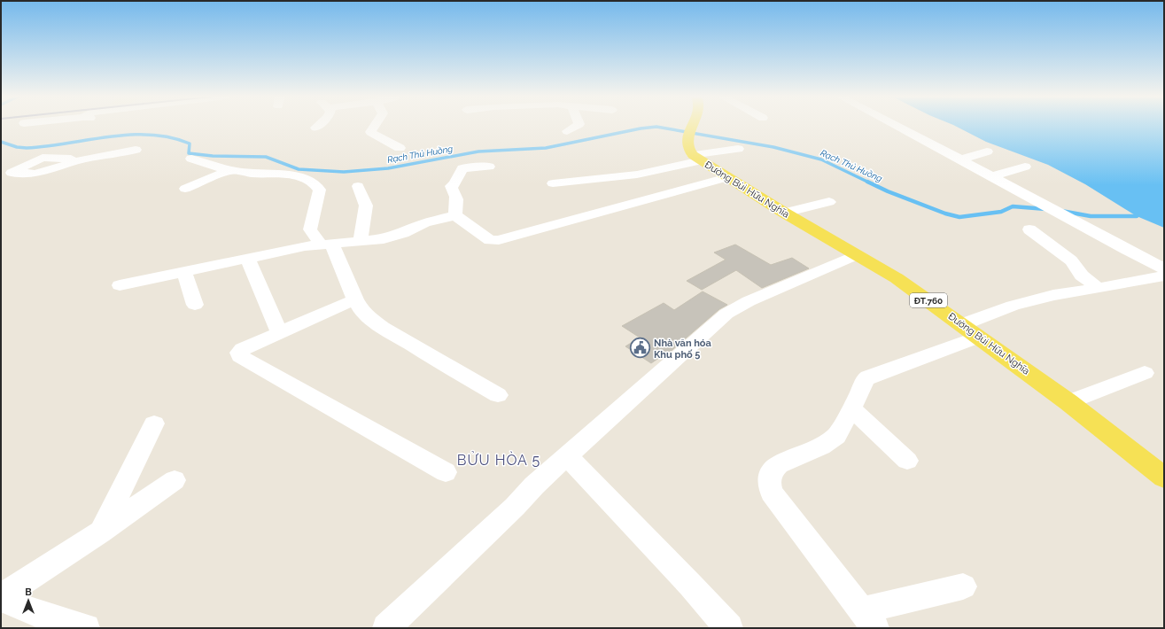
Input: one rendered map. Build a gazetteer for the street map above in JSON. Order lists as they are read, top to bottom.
{
  "streets": {
    "main road": ["Đường Bùi Hữu Nghĩa", "ĐT.760"]
  },
  "districts": ["BỬU HÒA 5"],
  "water": ["Rạch Thủ Huồng"],
  "places": {
    "public building": ["Nhà văn hóa Khu phố 5"]
  },
  "north": "top"
}
